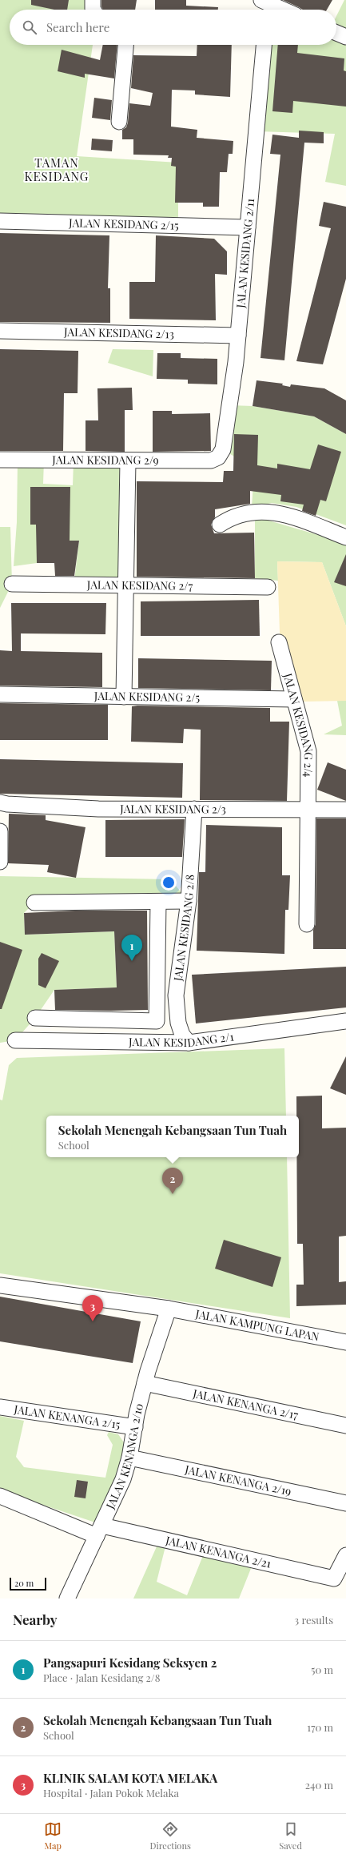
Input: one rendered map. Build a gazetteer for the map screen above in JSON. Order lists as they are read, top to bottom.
{
  "streets": {
    "street": [
      "JALAN KESIDANG 2/15",
      "JALAN KESIDANG 2/11",
      "JALAN KESIDANG 2/13",
      "JALAN KESIDANG 2/9",
      "JALAN KESIDANG 2/7",
      "JALAN KESIDANG 2/5",
      "JALAN KESIDANG 2/4",
      "JALAN KESIDANG 2/3",
      "JALAN KESIDANG 2/8",
      "JALAN KESIDANG 2/1",
      "JALAN KAMPUNG LAPAN",
      "JALAN KENANGA 2/17",
      "JALAN KENANGA 2/15",
      "JALAN KENANGA 2/10",
      "JALAN KENANGA 2/19",
      "JALAN KENANGA 2/21"
    ]
  },
  "crossings": [
    ["JALAN KESIDANG 2/15", "JALAN KESIDANG 2/11"],
    ["JALAN KESIDANG 2/11", "JALAN KESIDANG 2/13"],
    ["JALAN KESIDANG 2/11", "JALAN KESIDANG 2/9"],
    ["JALAN KESIDANG 2/5", "JALAN KESIDANG 2/4"],
    ["JALAN KESIDANG 2/4", "JALAN KESIDANG 2/3"],
    ["JALAN KESIDANG 2/3", "JALAN KESIDANG 2/8"],
    ["JALAN KESIDANG 2/8", "JALAN KESIDANG 2/1"],
    ["JALAN KAMPUNG LAPAN", "JALAN KENANGA 2/10"],
    ["JALAN KENANGA 2/17", "JALAN KENANGA 2/10"],
    ["JALAN KENANGA 2/15", "JALAN KENANGA 2/10"],
    ["JALAN KENANGA 2/10", "JALAN KENANGA 2/19"],
    ["JALAN KENANGA 2/10", "JALAN KENANGA 2/21"]
  ],
  "districts": ["TAMAN KESIDANG"],
  "scale_bar": "20 m",
  "page": {
    "search": "Search here",
    "pins": ["1", "2", "3"],
    "popup": ["Sekolah Menengah Kebangsaan Tun Tuah", "School"],
    "scale": "20 m",
    "heading": ["Nearby", "3 results"],
    "list": [
      {
        "mark": "1",
        "name": "Pangsapuri Kesidang Seksyen 2",
        "note": "Place · Jalan Kesidang 2/8",
        "value": "50 m"
      },
      {
        "mark": "2",
        "name": "Sekolah Menengah Kebangsaan Tun Tuah",
        "note": "School",
        "value": "170 m"
      },
      {
        "mark": "3",
        "name": "KLINIK SALAM KOTA MELAKA",
        "note": "Hospital · Jalan Pokok Melaka",
        "value": "240 m"
      }
    ],
    "nav": ["Map", "Directions", "Saved"]
  }
}
